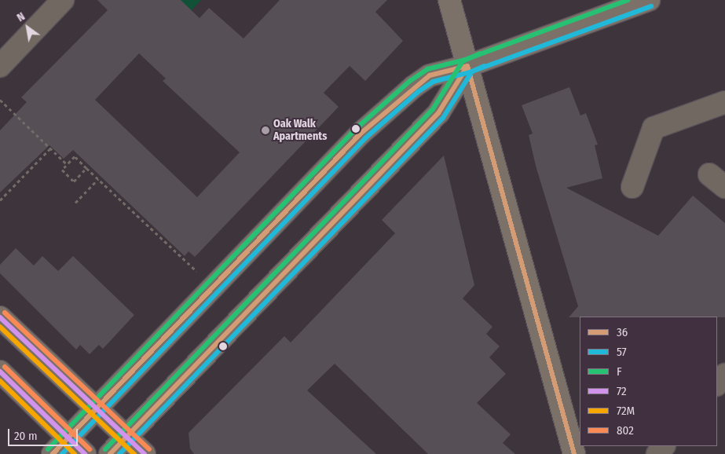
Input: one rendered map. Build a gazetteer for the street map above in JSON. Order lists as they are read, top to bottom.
{
  "places": ["Oak Walk Apartments"],
  "lines": [
    "transit line F",
    "transit line 57",
    "transit line 36",
    "transit line 802",
    "transit line 72",
    "transit line 72M"
  ],
  "legend": [
    "36",
    "57",
    "F",
    "72",
    "72M",
    "802"
  ],
  "scale_bar": "20 m",
  "north": "top left"
}
